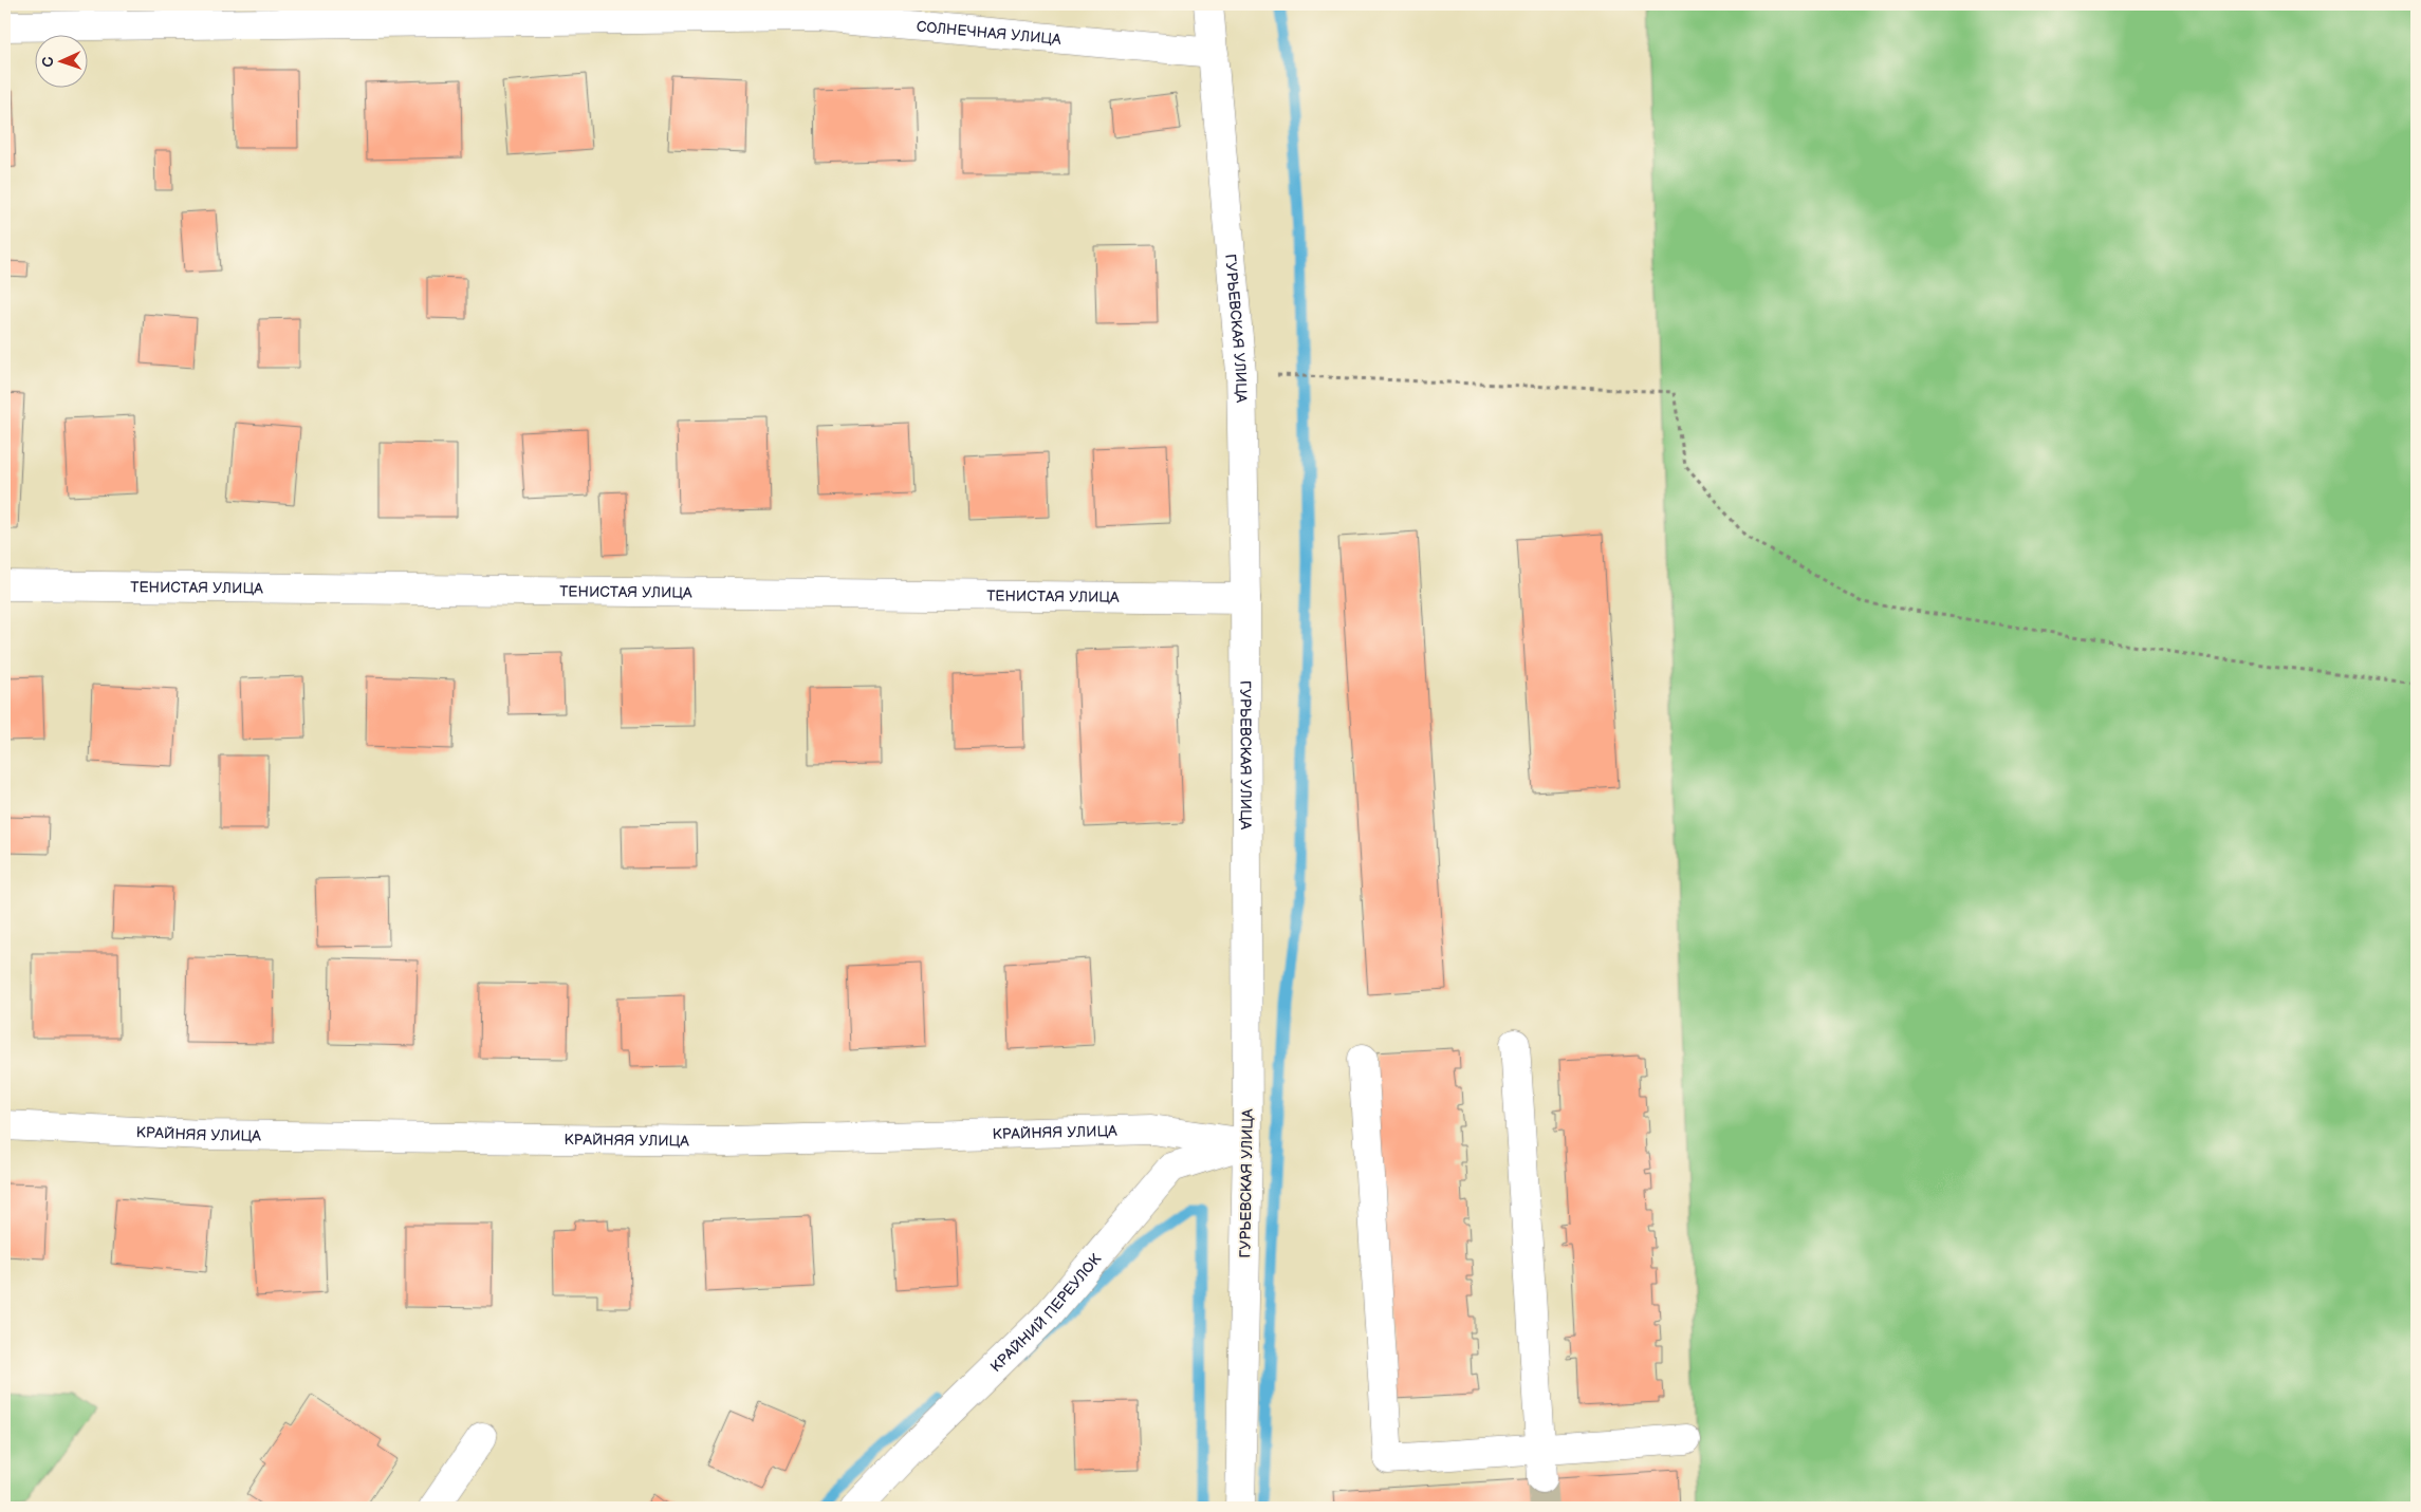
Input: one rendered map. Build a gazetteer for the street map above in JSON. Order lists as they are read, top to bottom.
{
  "streets": {
    "street": [
      "СОЛНЕЧНАЯ УЛИЦА",
      "ГУРЬЕВСКАЯ УЛИЦА",
      "ТЕНИСТАЯ УЛИЦА",
      "КРАЙНЯЯ УЛИЦА",
      "КРАЙНИЙ ПЕРЕУЛОК"
    ]
  },
  "crossings": [
    ["СОЛНЕЧНАЯ УЛИЦА", "ГУРЬЕВСКАЯ УЛИЦА"],
    ["ГУРЬЕВСКАЯ УЛИЦА", "ТЕНИСТАЯ УЛИЦА"],
    ["ГУРЬЕВСКАЯ УЛИЦА", "КРАЙНЯЯ УЛИЦА"],
    ["ГУРЬЕВСКАЯ УЛИЦА", "КРАЙНИЙ ПЕРЕУЛОК"],
    ["КРАЙНЯЯ УЛИЦА", "КРАЙНИЙ ПЕРЕУЛОК"]
  ],
  "north": "left"
}
